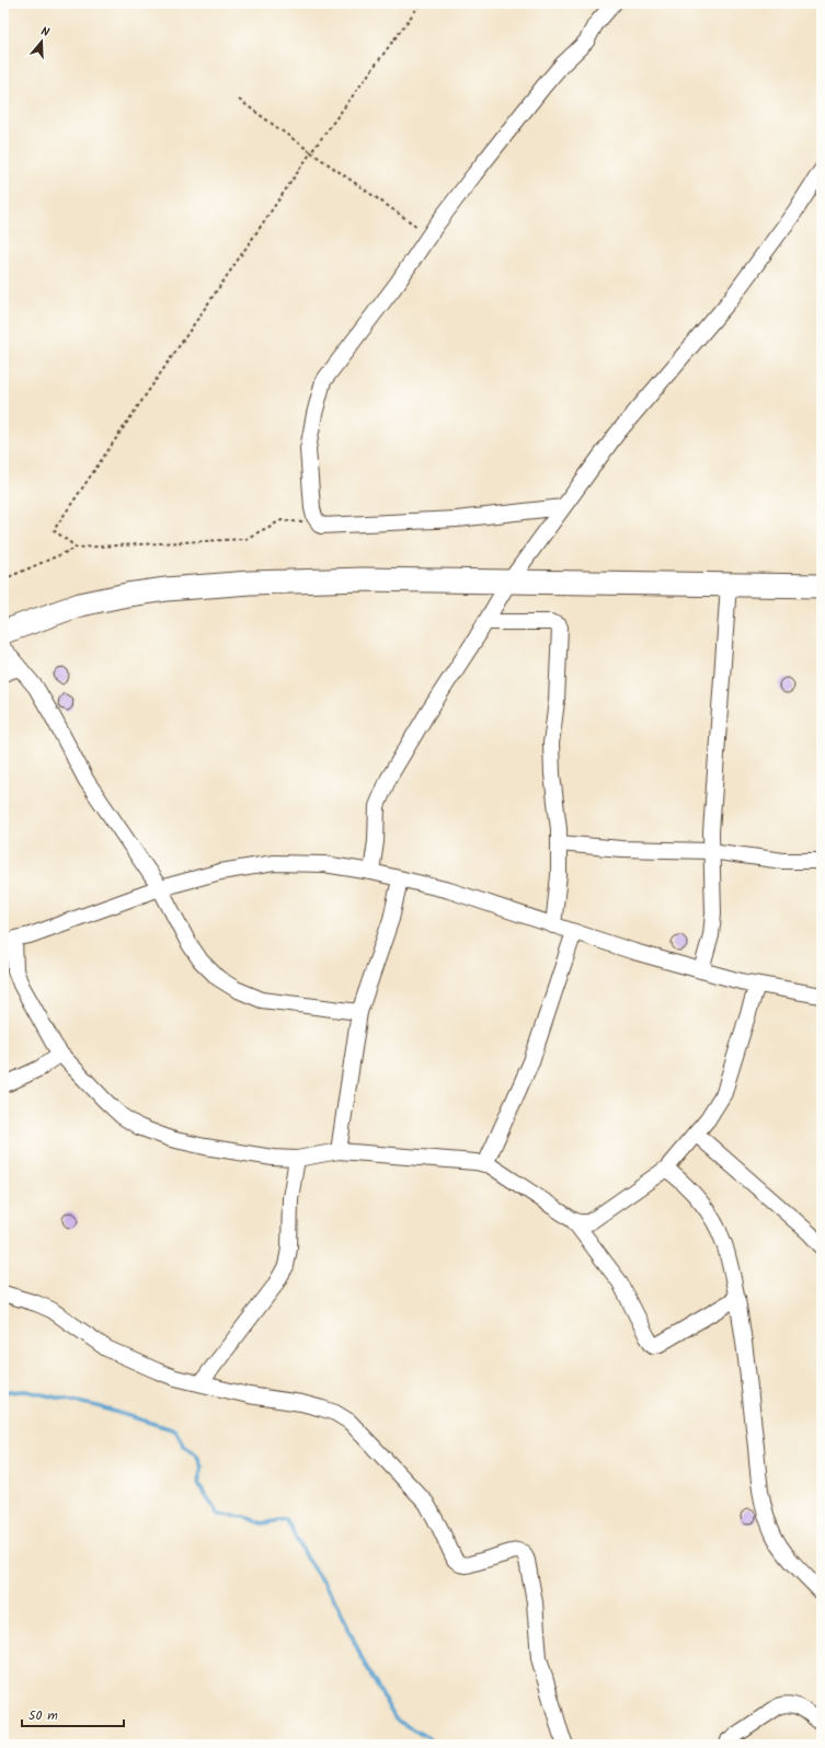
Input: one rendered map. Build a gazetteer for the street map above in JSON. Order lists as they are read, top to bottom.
{
  "scale_bar": "50 m",
  "north": "top"
}
